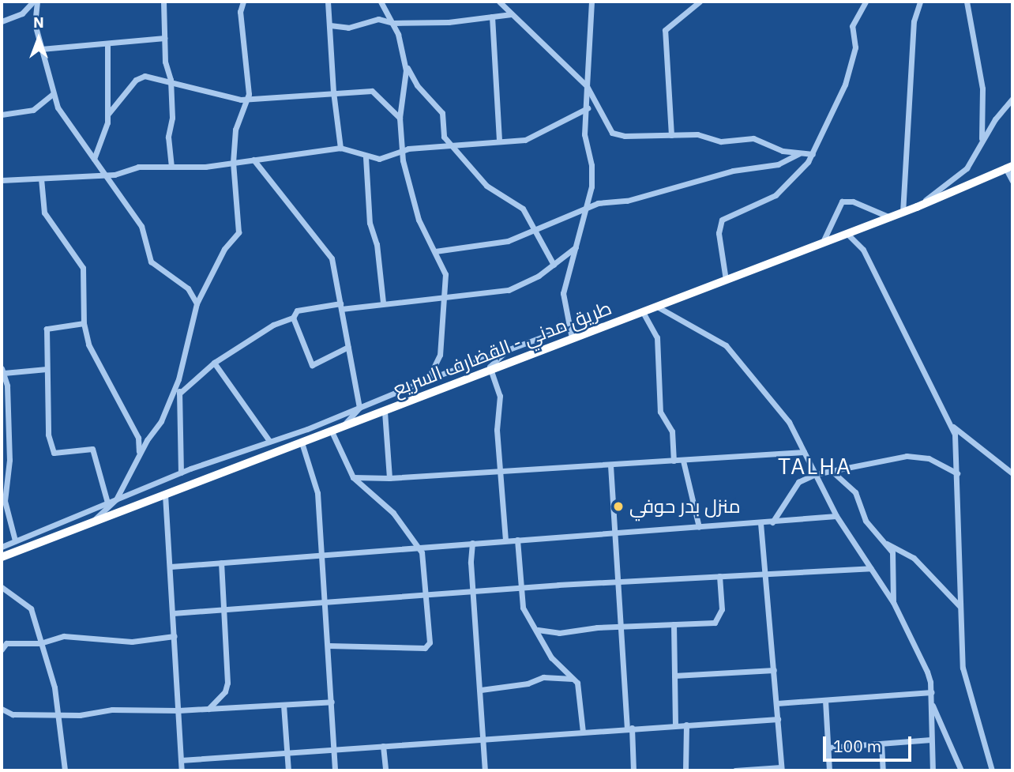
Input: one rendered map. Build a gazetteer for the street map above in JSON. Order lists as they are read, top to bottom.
{
  "streets": {
    "highway": ["طريق مدني - القضارف السريع"]
  },
  "districts": ["TALHA"],
  "places": ["منزل بدر حوفي"],
  "scale_bar": "100 m",
  "north": "top"
}
